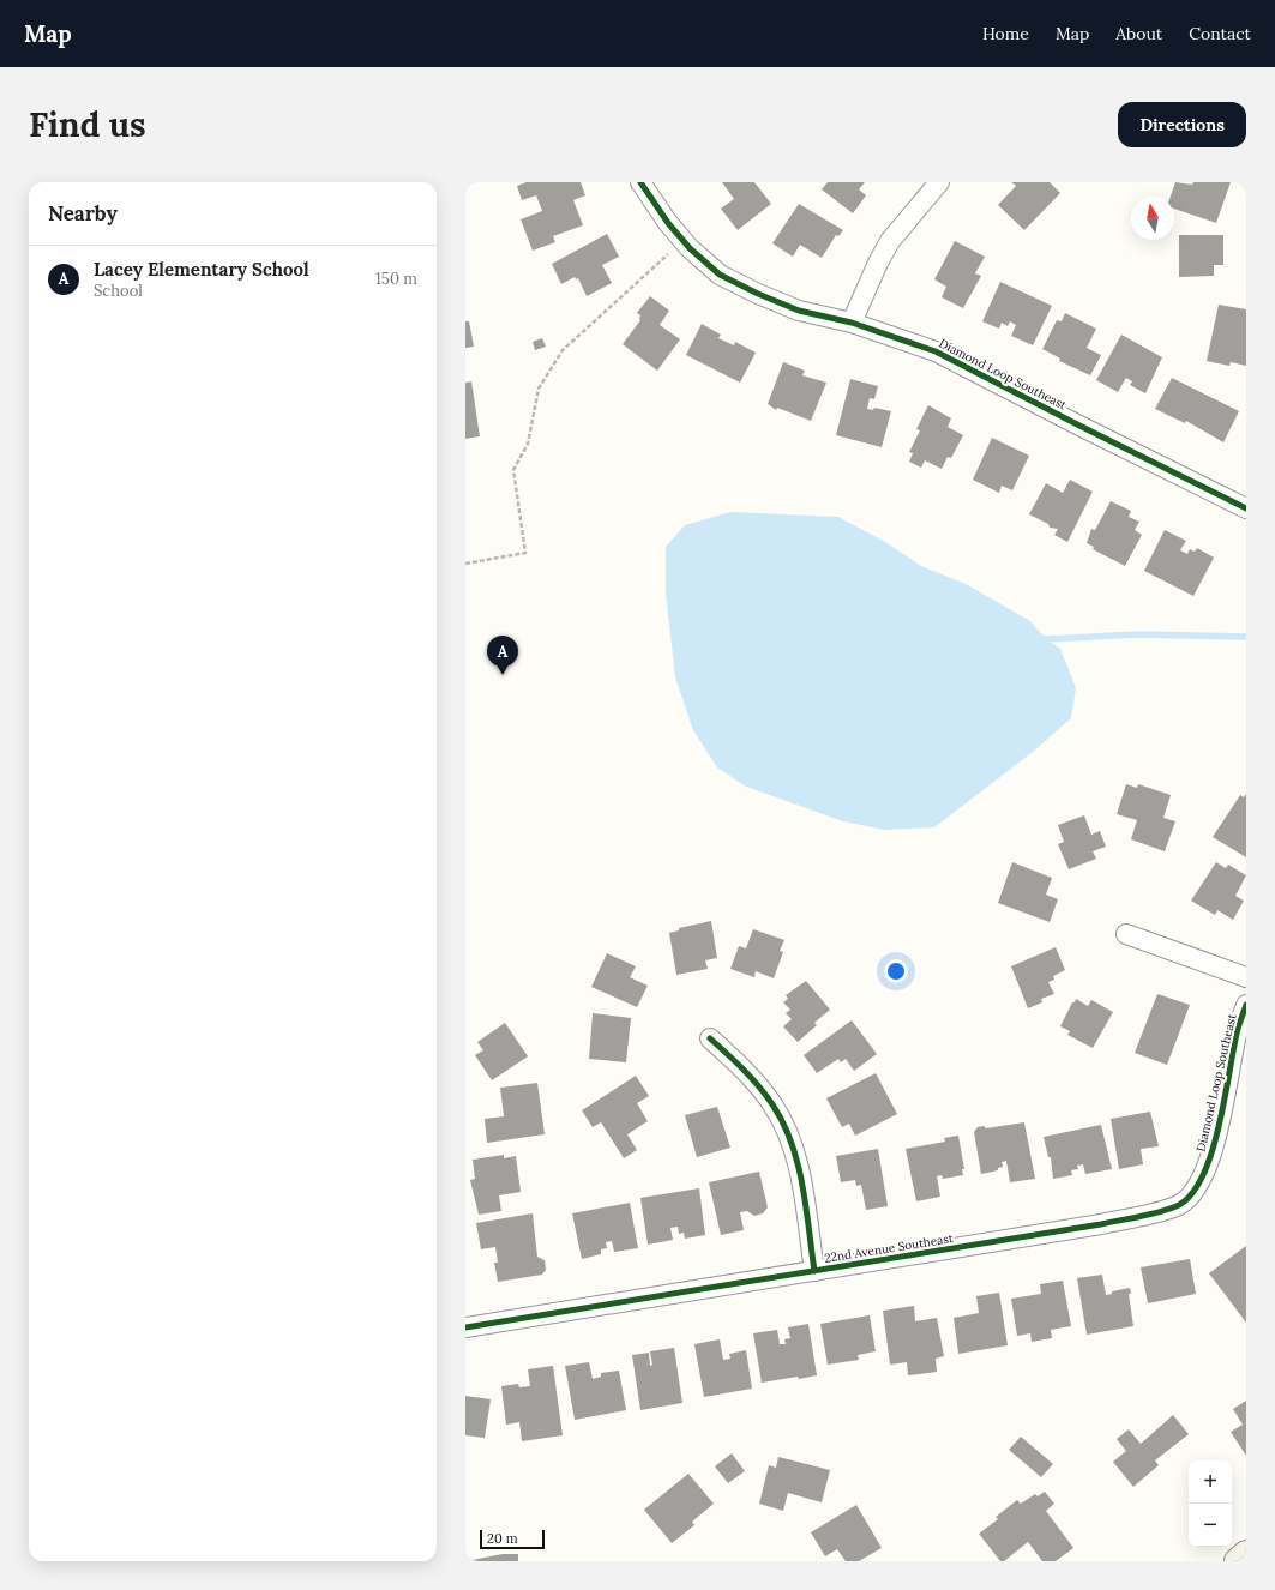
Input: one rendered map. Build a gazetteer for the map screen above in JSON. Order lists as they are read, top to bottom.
{
  "streets": {
    "street": ["Diamond Loop Southeast", "22nd Avenue Southeast"]
  },
  "crossings": [
    ["Diamond Loop Southeast", "22nd Avenue Southeast"]
  ],
  "scale_bar": "20 m",
  "north": "top",
  "page": {
    "header": "Map",
    "nav": [
      "Home",
      "Map",
      "About",
      "Contact"
    ],
    "buttons": "Directions",
    "title": "Find us",
    "heading": "Nearby",
    "list": [
      {
        "mark": "A",
        "name": "Lacey Elementary School",
        "note": "School",
        "value": "150 m"
      }
    ],
    "pins": "A",
    "map_buttons": ["+", "−"],
    "scale": "20 m"
  }
}
